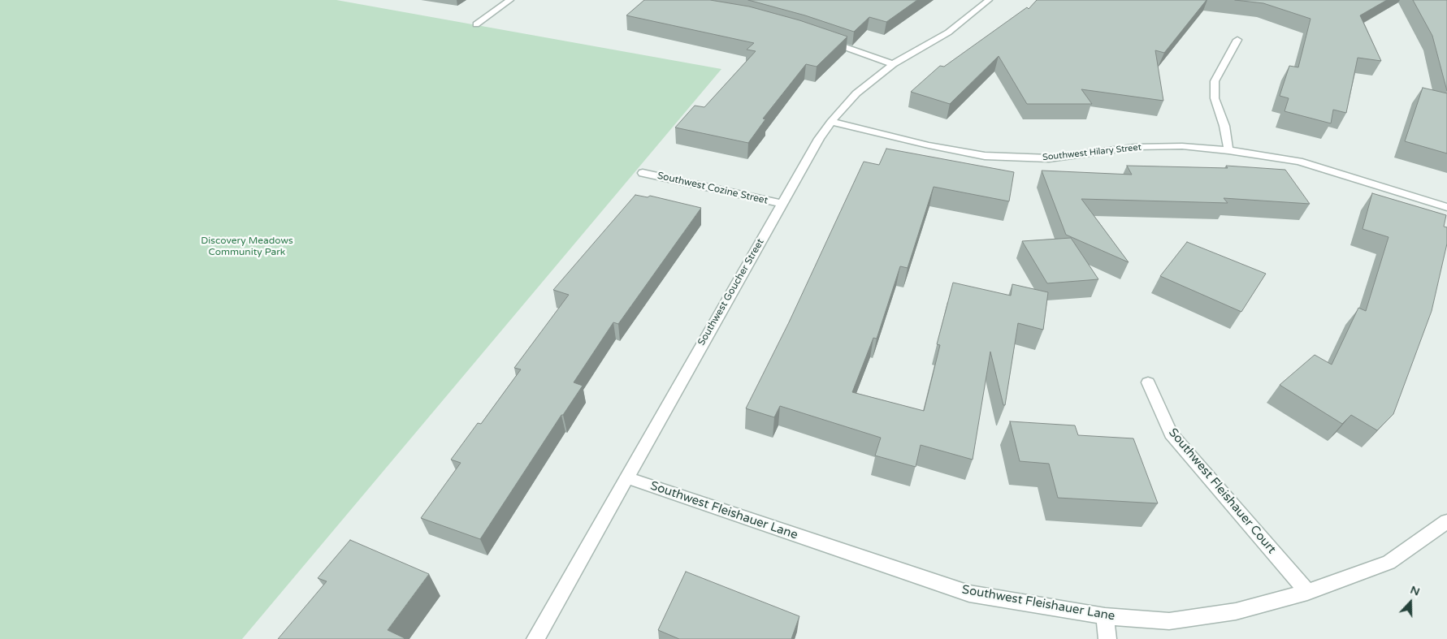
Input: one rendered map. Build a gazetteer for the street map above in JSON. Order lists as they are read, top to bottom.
{
  "streets": {
    "street": [
      "Southwest Hilary Street",
      "Southwest Cozine Street",
      "Southwest Goucher Street",
      "Southwest Fleishauer Court",
      "Southwest Fleishauer Lane"
    ]
  },
  "crossings": [
    ["Southwest Hilary Street", "Southwest Goucher Street"],
    ["Southwest Cozine Street", "Southwest Goucher Street"],
    ["Southwest Goucher Street", "Southwest Fleishauer Lane"],
    ["Southwest Fleishauer Court", "Southwest Fleishauer Lane"]
  ],
  "parks": ["Discovery Meadows Community Park"],
  "north": "top"
}
